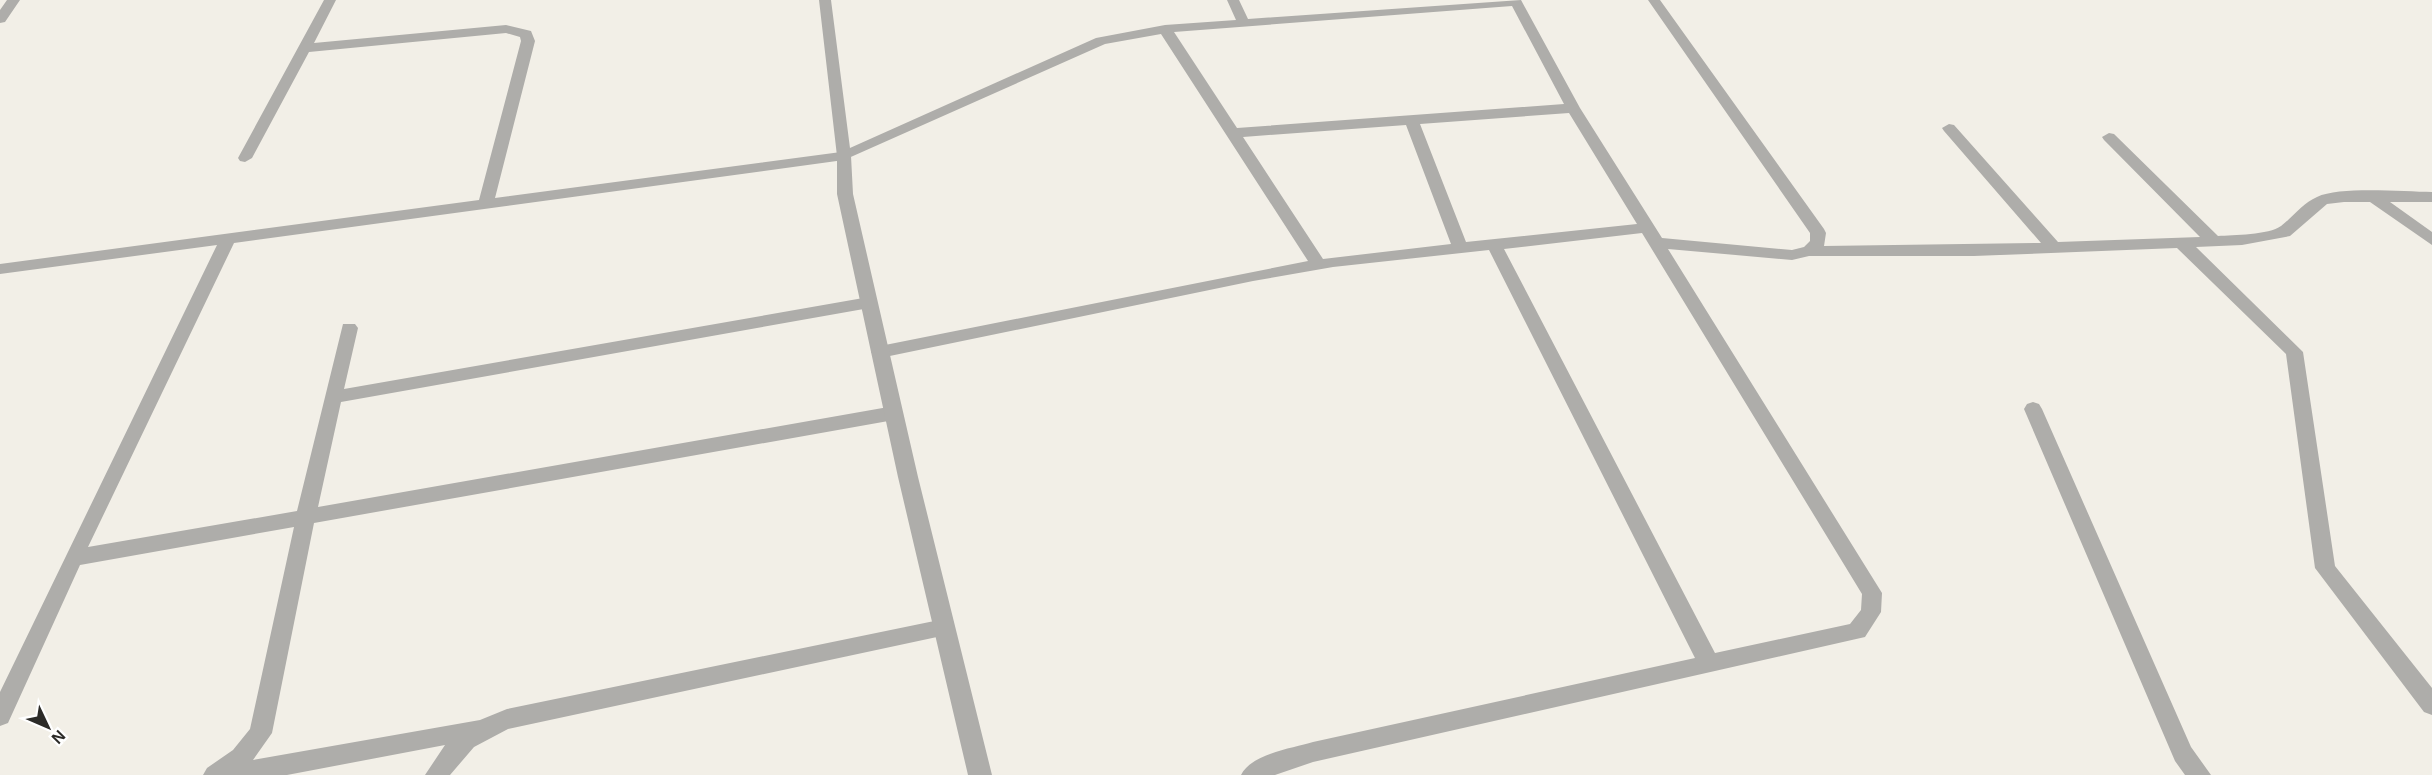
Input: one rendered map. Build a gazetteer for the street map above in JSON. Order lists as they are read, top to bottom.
{
  "north": "bottom right"
}
